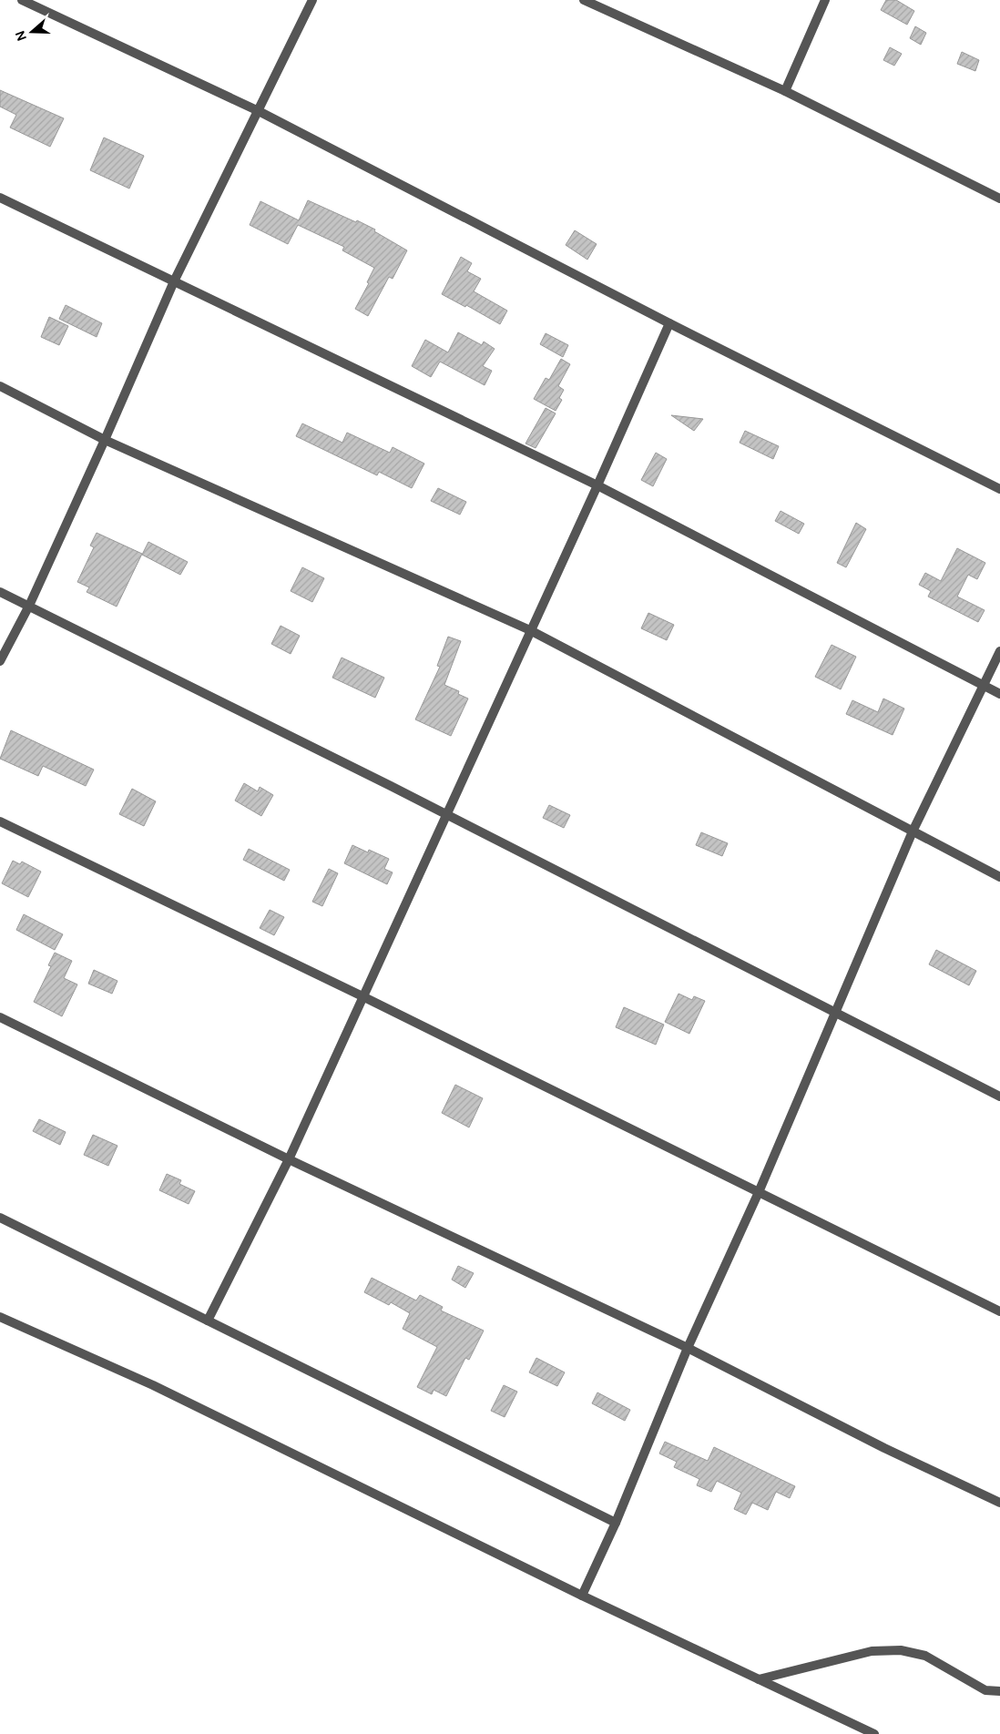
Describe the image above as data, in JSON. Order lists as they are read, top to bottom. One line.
{"north":"left"}
